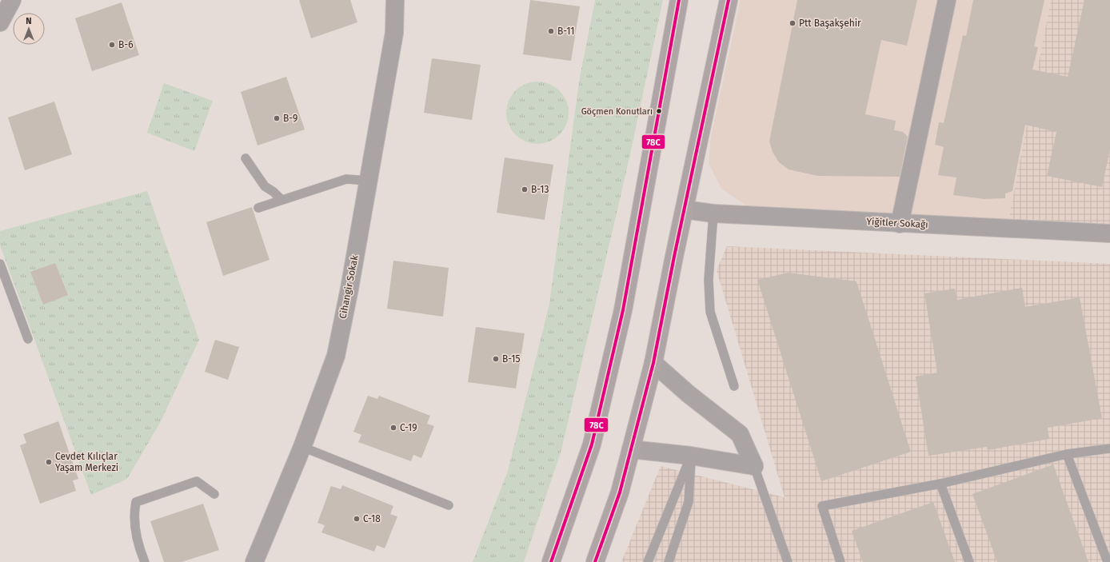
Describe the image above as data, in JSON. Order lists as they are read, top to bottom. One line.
{"streets":{"street":["Yiğitler Sokağı","Cihangir Sokak"]},"places":["Ptt Başakşehir","B-11","B-6","Göçmen Konutları","B-9","B-13","B-15","C-19","Cevdet Kılıçlar Yaşam Merkezi","C-18"],"lines":["transit line 78C"],"north":"top"}
